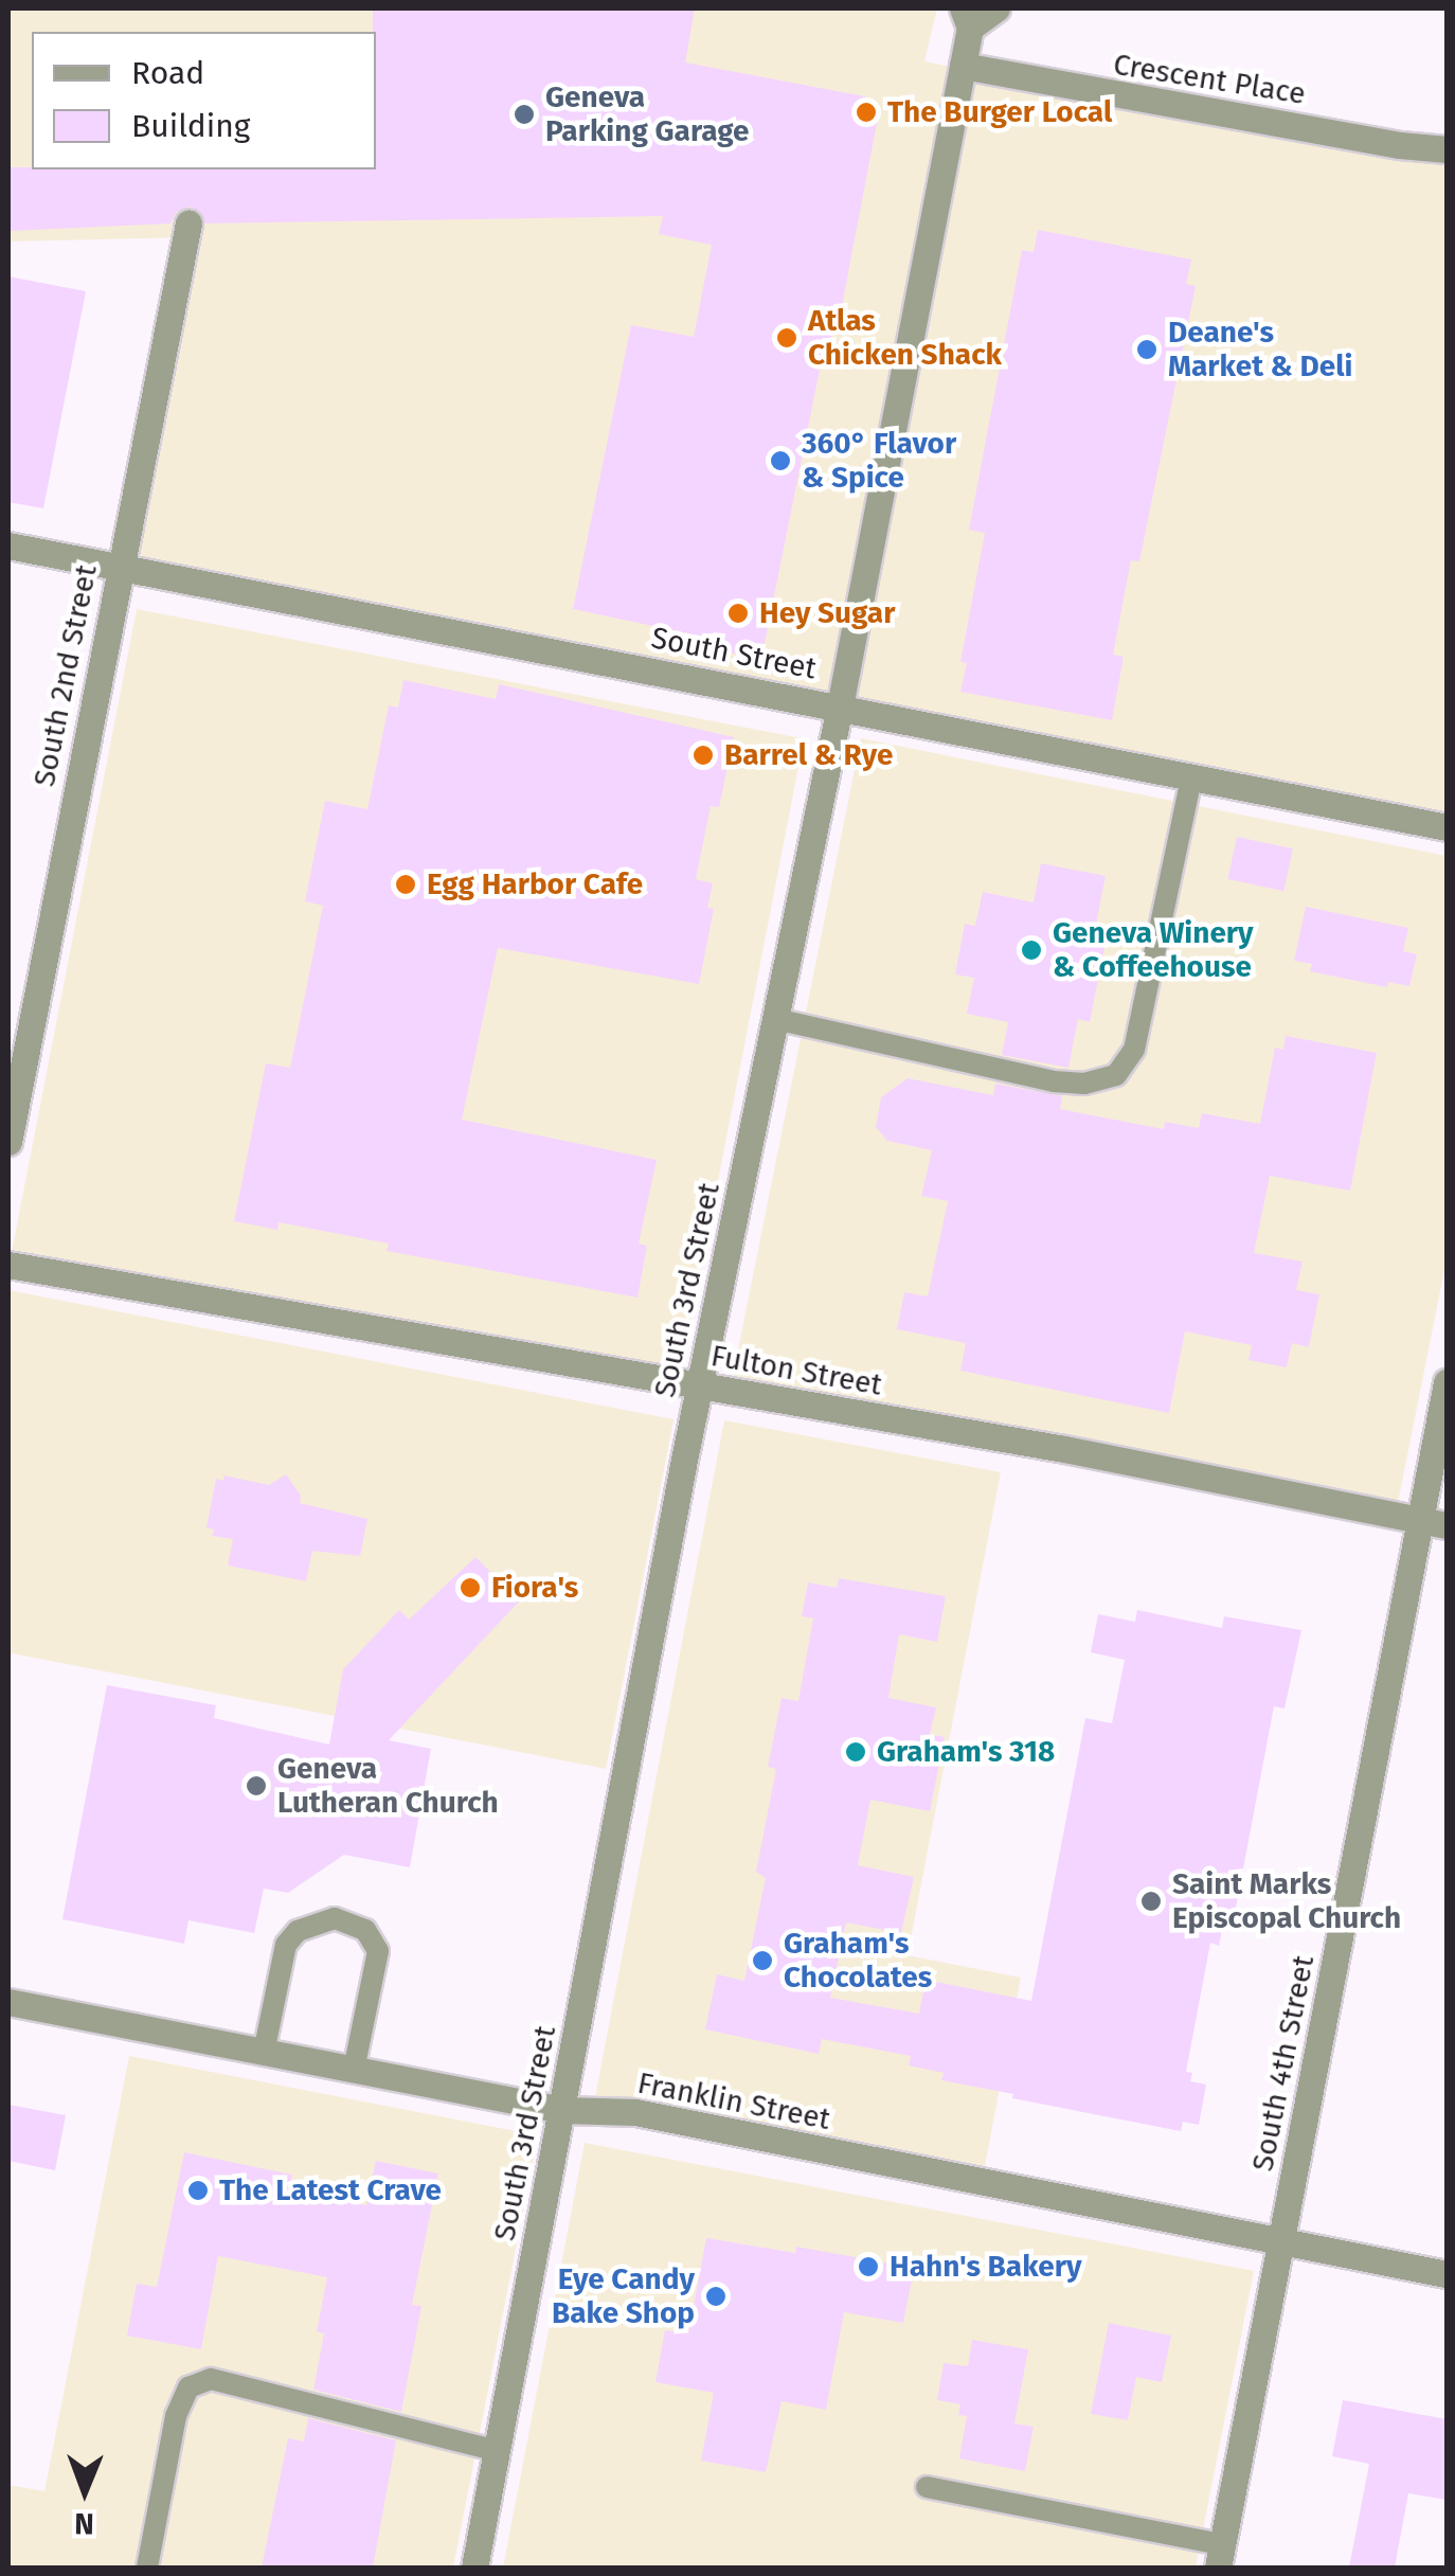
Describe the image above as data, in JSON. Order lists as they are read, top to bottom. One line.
{"streets":{"street":["Crescent Place","South Street","South 2nd Street","South 3rd Street","Fulton Street","South 4th Street","Franklin Street"]},"crossings":[["Crescent Place","South 3rd Street"],["South Street","South 2nd Street"],["South Street","South 3rd Street"],["South 3rd Street","Fulton Street"],["South 3rd Street","Franklin Street"],["Fulton Street","South 4th Street"],["South 4th Street","Franklin Street"]],"places":["The Burger Local","Geneva Parking Garage","Atlas Chicken Shack","Deane's Market & Deli","360° Flavor & Spice","Hey Sugar","Barrel & Rye","Egg Harbor Cafe","Geneva Winery & Coffeehouse","Fiora's","Graham's 318","Geneva Lutheran Church","Saint Marks Episcopal Church","Graham's Chocolates","The Latest Crave","Hahn's Bakery","Eye Candy Bake Shop"],"legend":["Road","Building"],"north":"bottom"}
